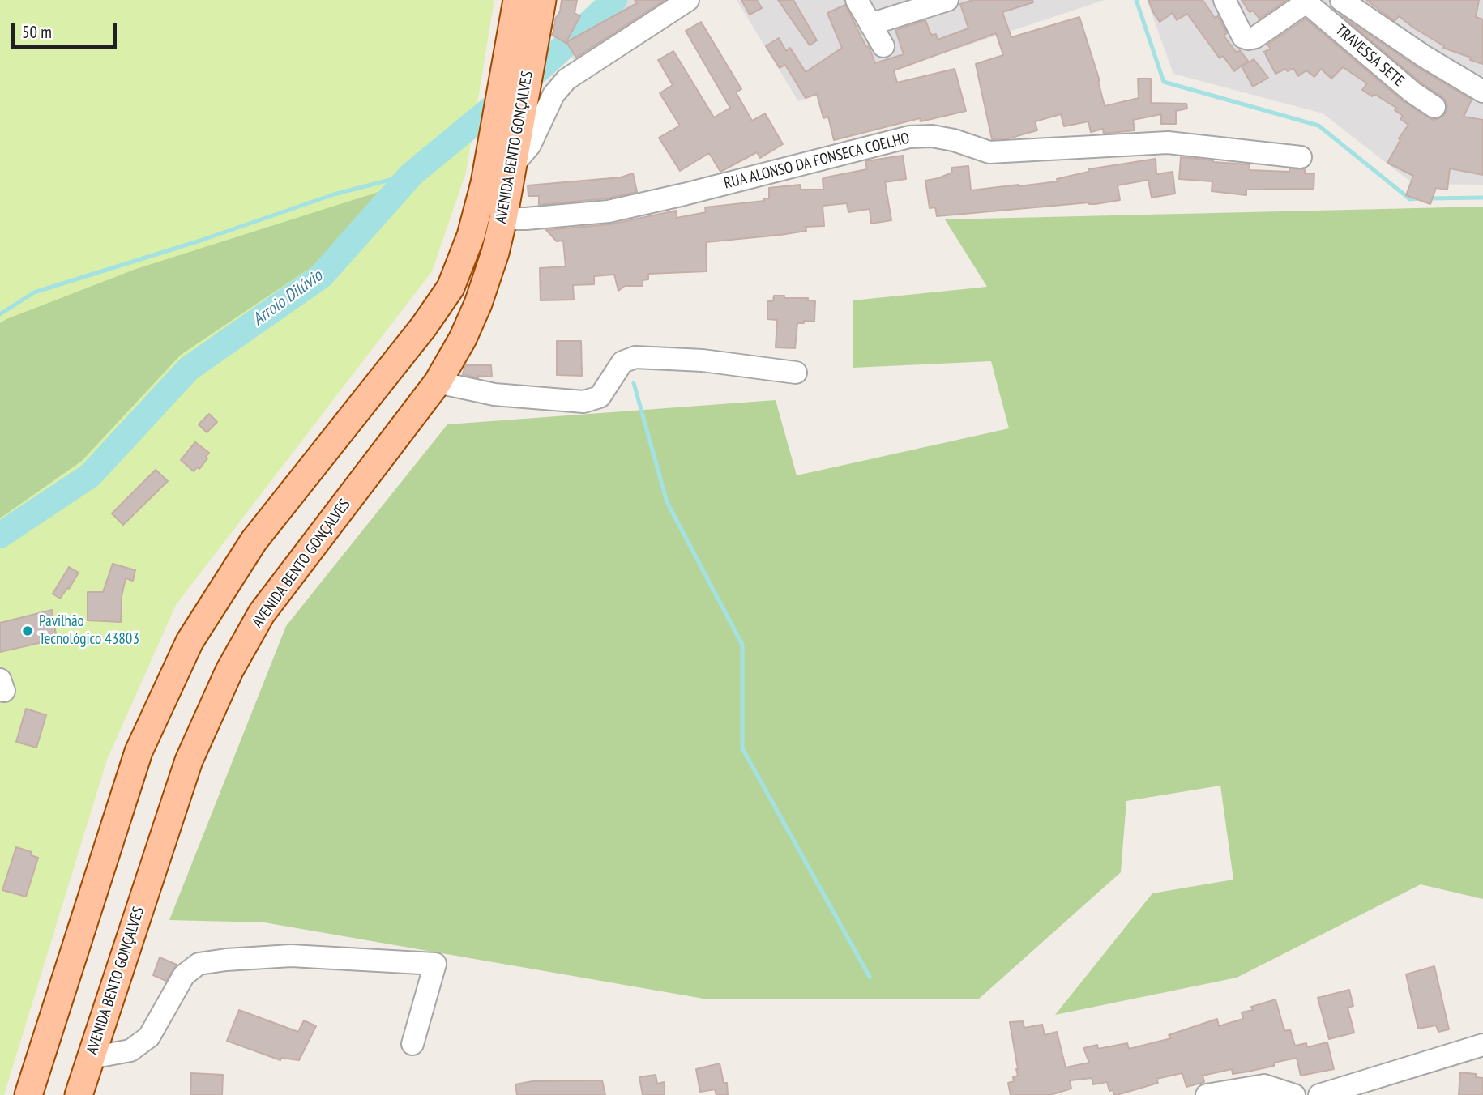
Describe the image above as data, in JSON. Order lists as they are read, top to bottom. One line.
{"streets":{"main road":["AVENIDA BENTO GONÇALVES"],"street":["TRAVESSA SETE","RUA ALONSO DA FONSECA COELHO"]},"crossings":[["AVENIDA BENTO GONÇALVES","RUA ALONSO DA FONSECA COELHO"]],"water":["Arroio Dilúvio"],"places":["Pavilhão Tecnológico 43803"],"scale_bar":"50 m"}
